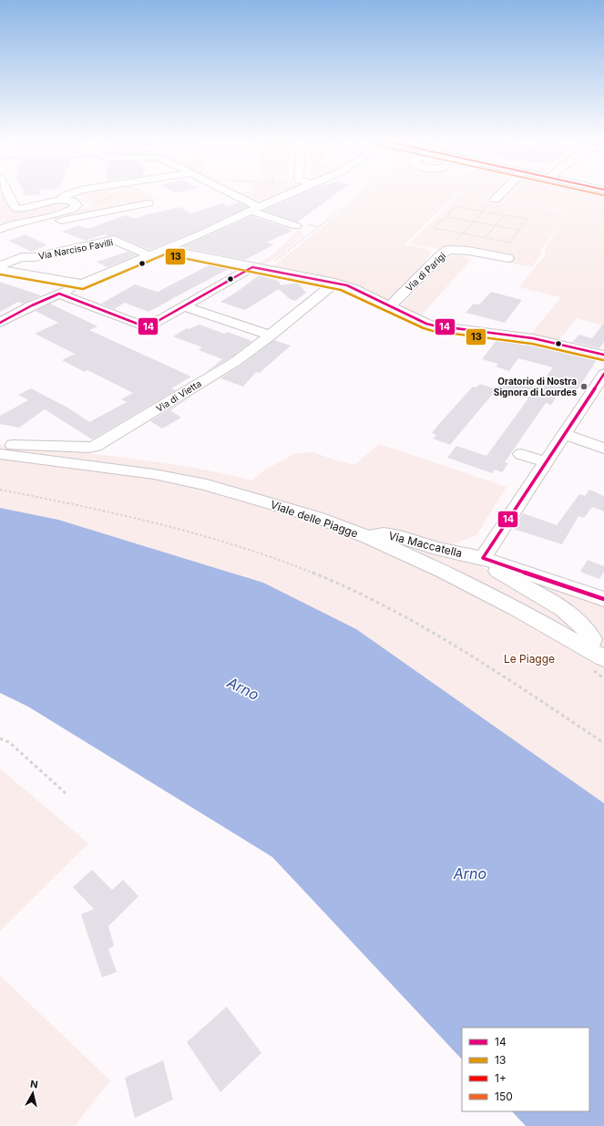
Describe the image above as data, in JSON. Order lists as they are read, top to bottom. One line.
{"streets":{"street":["Via Narciso Favilli","Via di Parigi","Via di Vietta","Viale delle Piagge","Via Maccatella"]},"crossings":[["Viale delle Piagge","Via Maccatella"]],"water":["Arno"],"parks":["Le Piagge"],"places":["Oratorio di Nostra Signora di Lourdes"],"lines":["transit line 150","transit line 13","transit line 14"],"legend":["14","13","1+","150"],"north":"top"}
